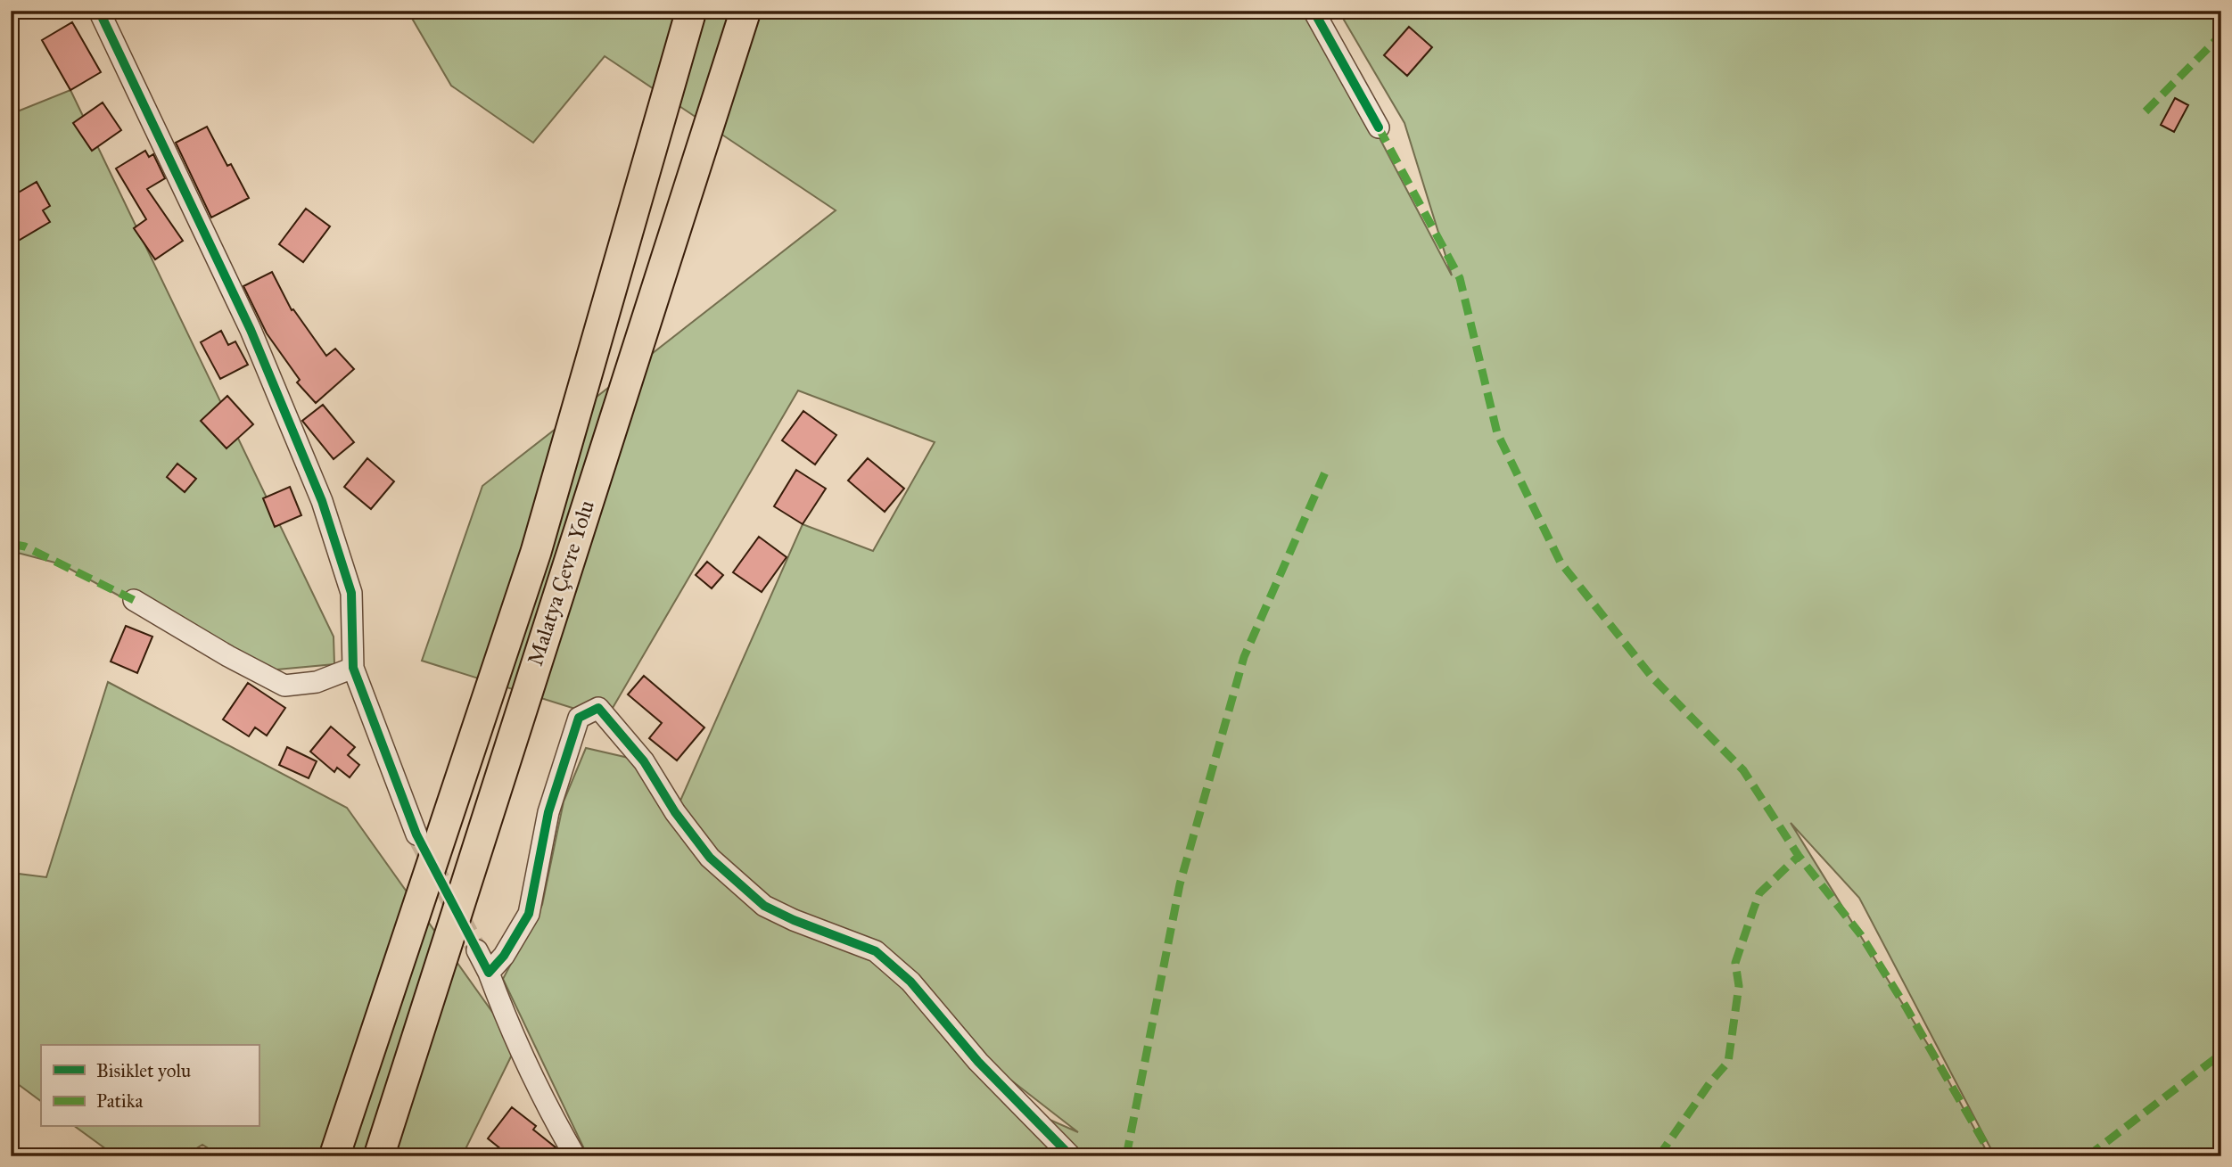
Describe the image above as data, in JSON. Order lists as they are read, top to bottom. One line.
{"streets":{"highway":["Malatya Çevre Yolu"]},"legend":["Bisiklet yolu","Patika"]}
